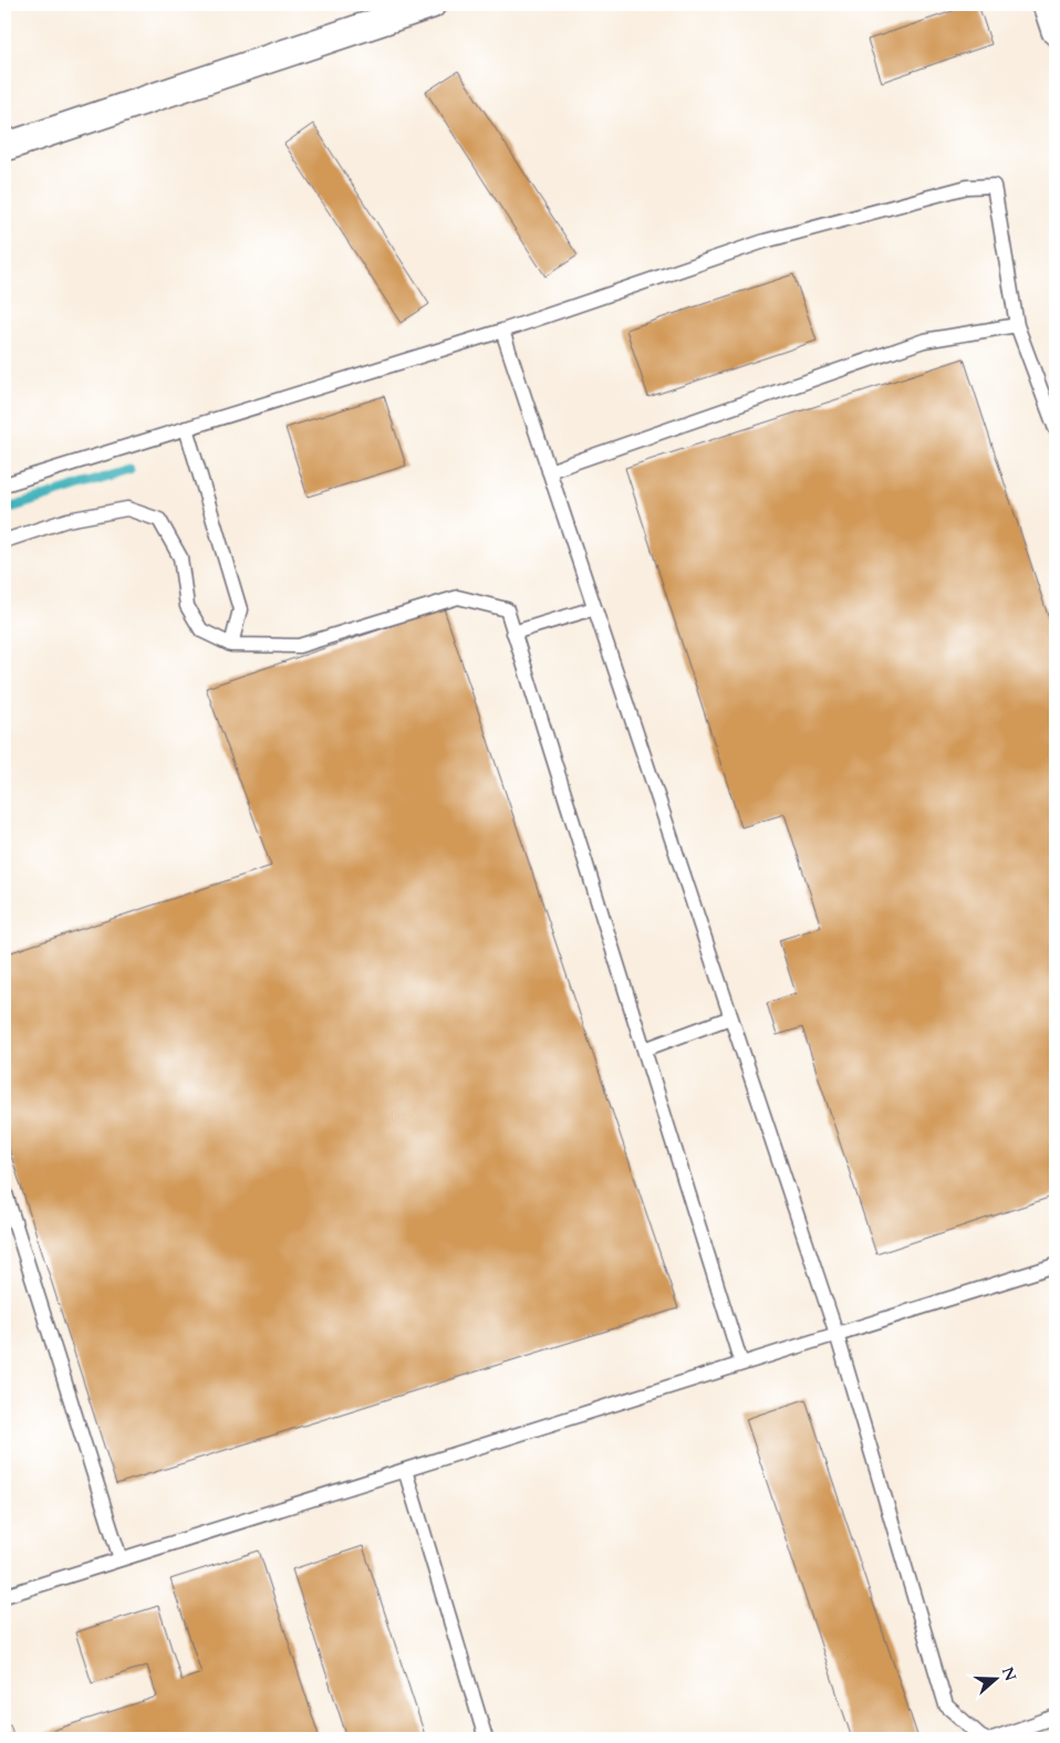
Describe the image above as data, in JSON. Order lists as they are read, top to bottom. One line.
{"north":"right"}
